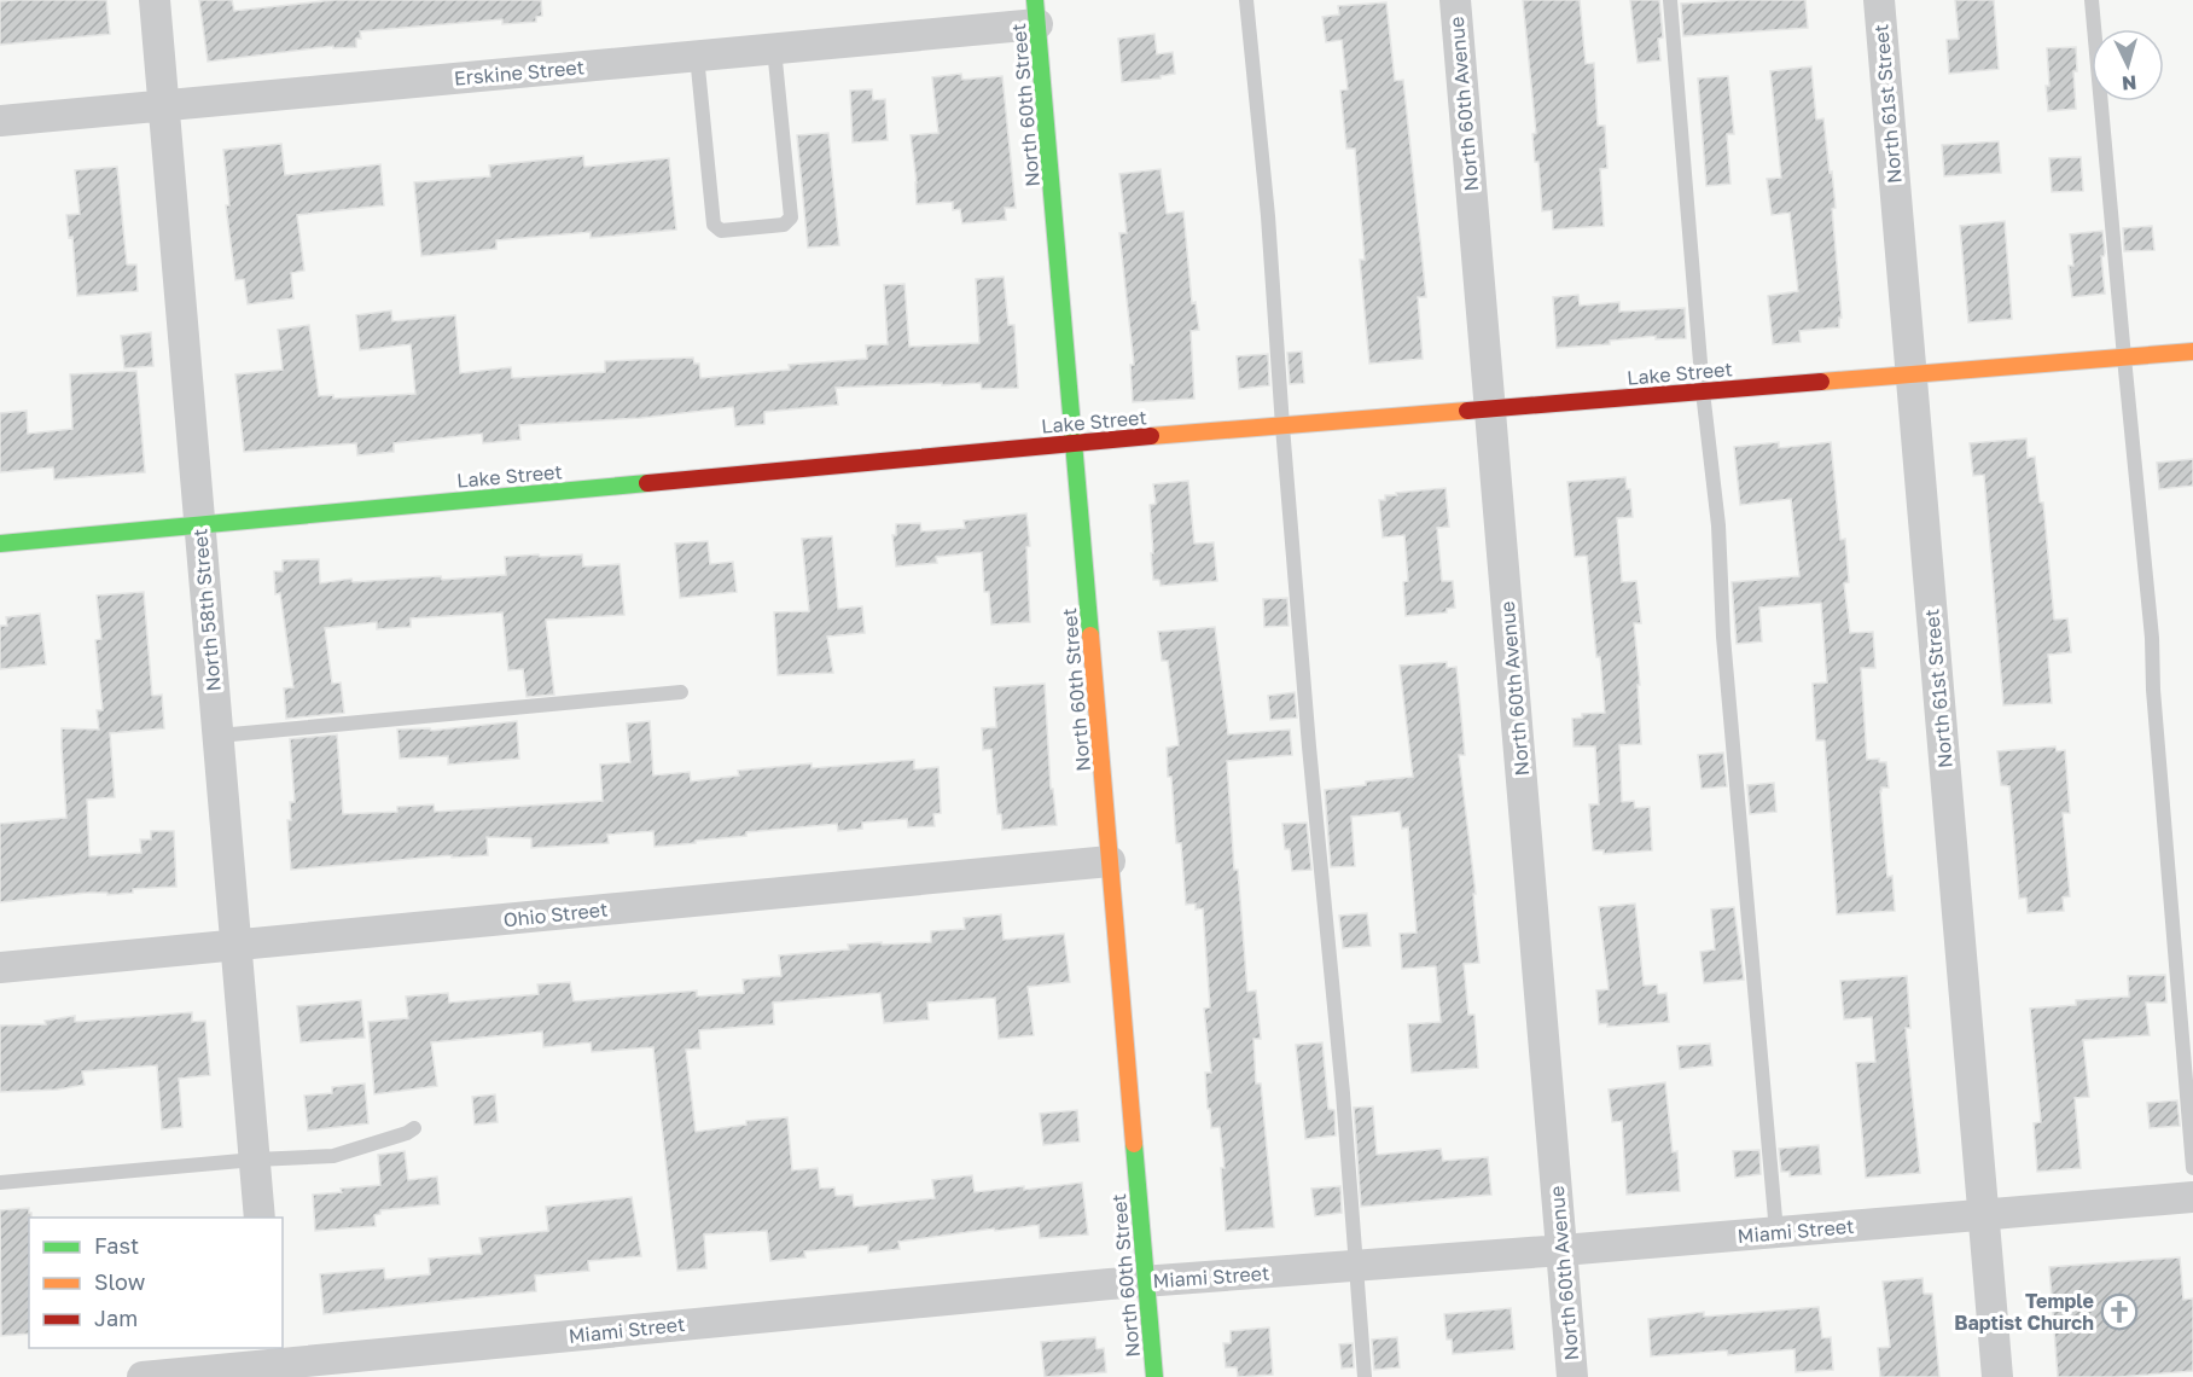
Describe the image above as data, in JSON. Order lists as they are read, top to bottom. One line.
{"streets":{"street":["Erskine Street","North 60th Avenue","North 61st Street","North 60th Street","Lake Street","North 58th Street","Ohio Street","Miami Street"]},"crossings":[["Erskine Street","North 60th Street"],["Erskine Street","North 58th Street"],["North 60th Avenue","Lake Street"],["North 60th Avenue","Miami Street"],["North 61st Street","Lake Street"],["North 61st Street","Miami Street"],["North 60th Street","Lake Street"],["North 60th Street","Ohio Street"],["North 60th Street","Miami Street"],["Lake Street","North 58th Street"],["North 58th Street","Ohio Street"]],"places":{"church":["Temple Baptist Church"]},"legend":["Fast","Slow","Jam"],"north":"bottom"}
